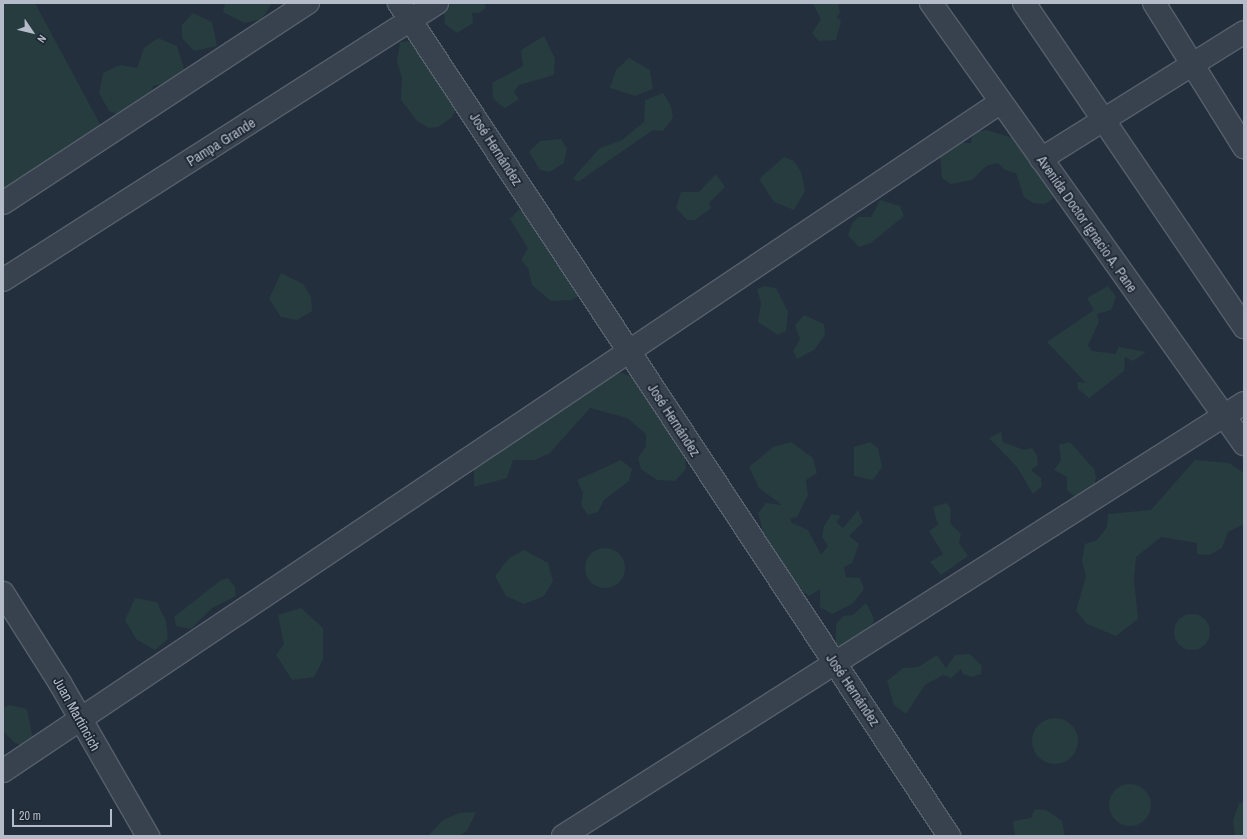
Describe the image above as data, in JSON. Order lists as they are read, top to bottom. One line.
{"streets":{"street":["Pampa Grande","José Hernández","Avenida Doctor Ignacio A. Pane","Juan Martincich"]},"crossings":[["Pampa Grande","José Hernández"]],"scale_bar":"20 m","north":"bottom right"}
